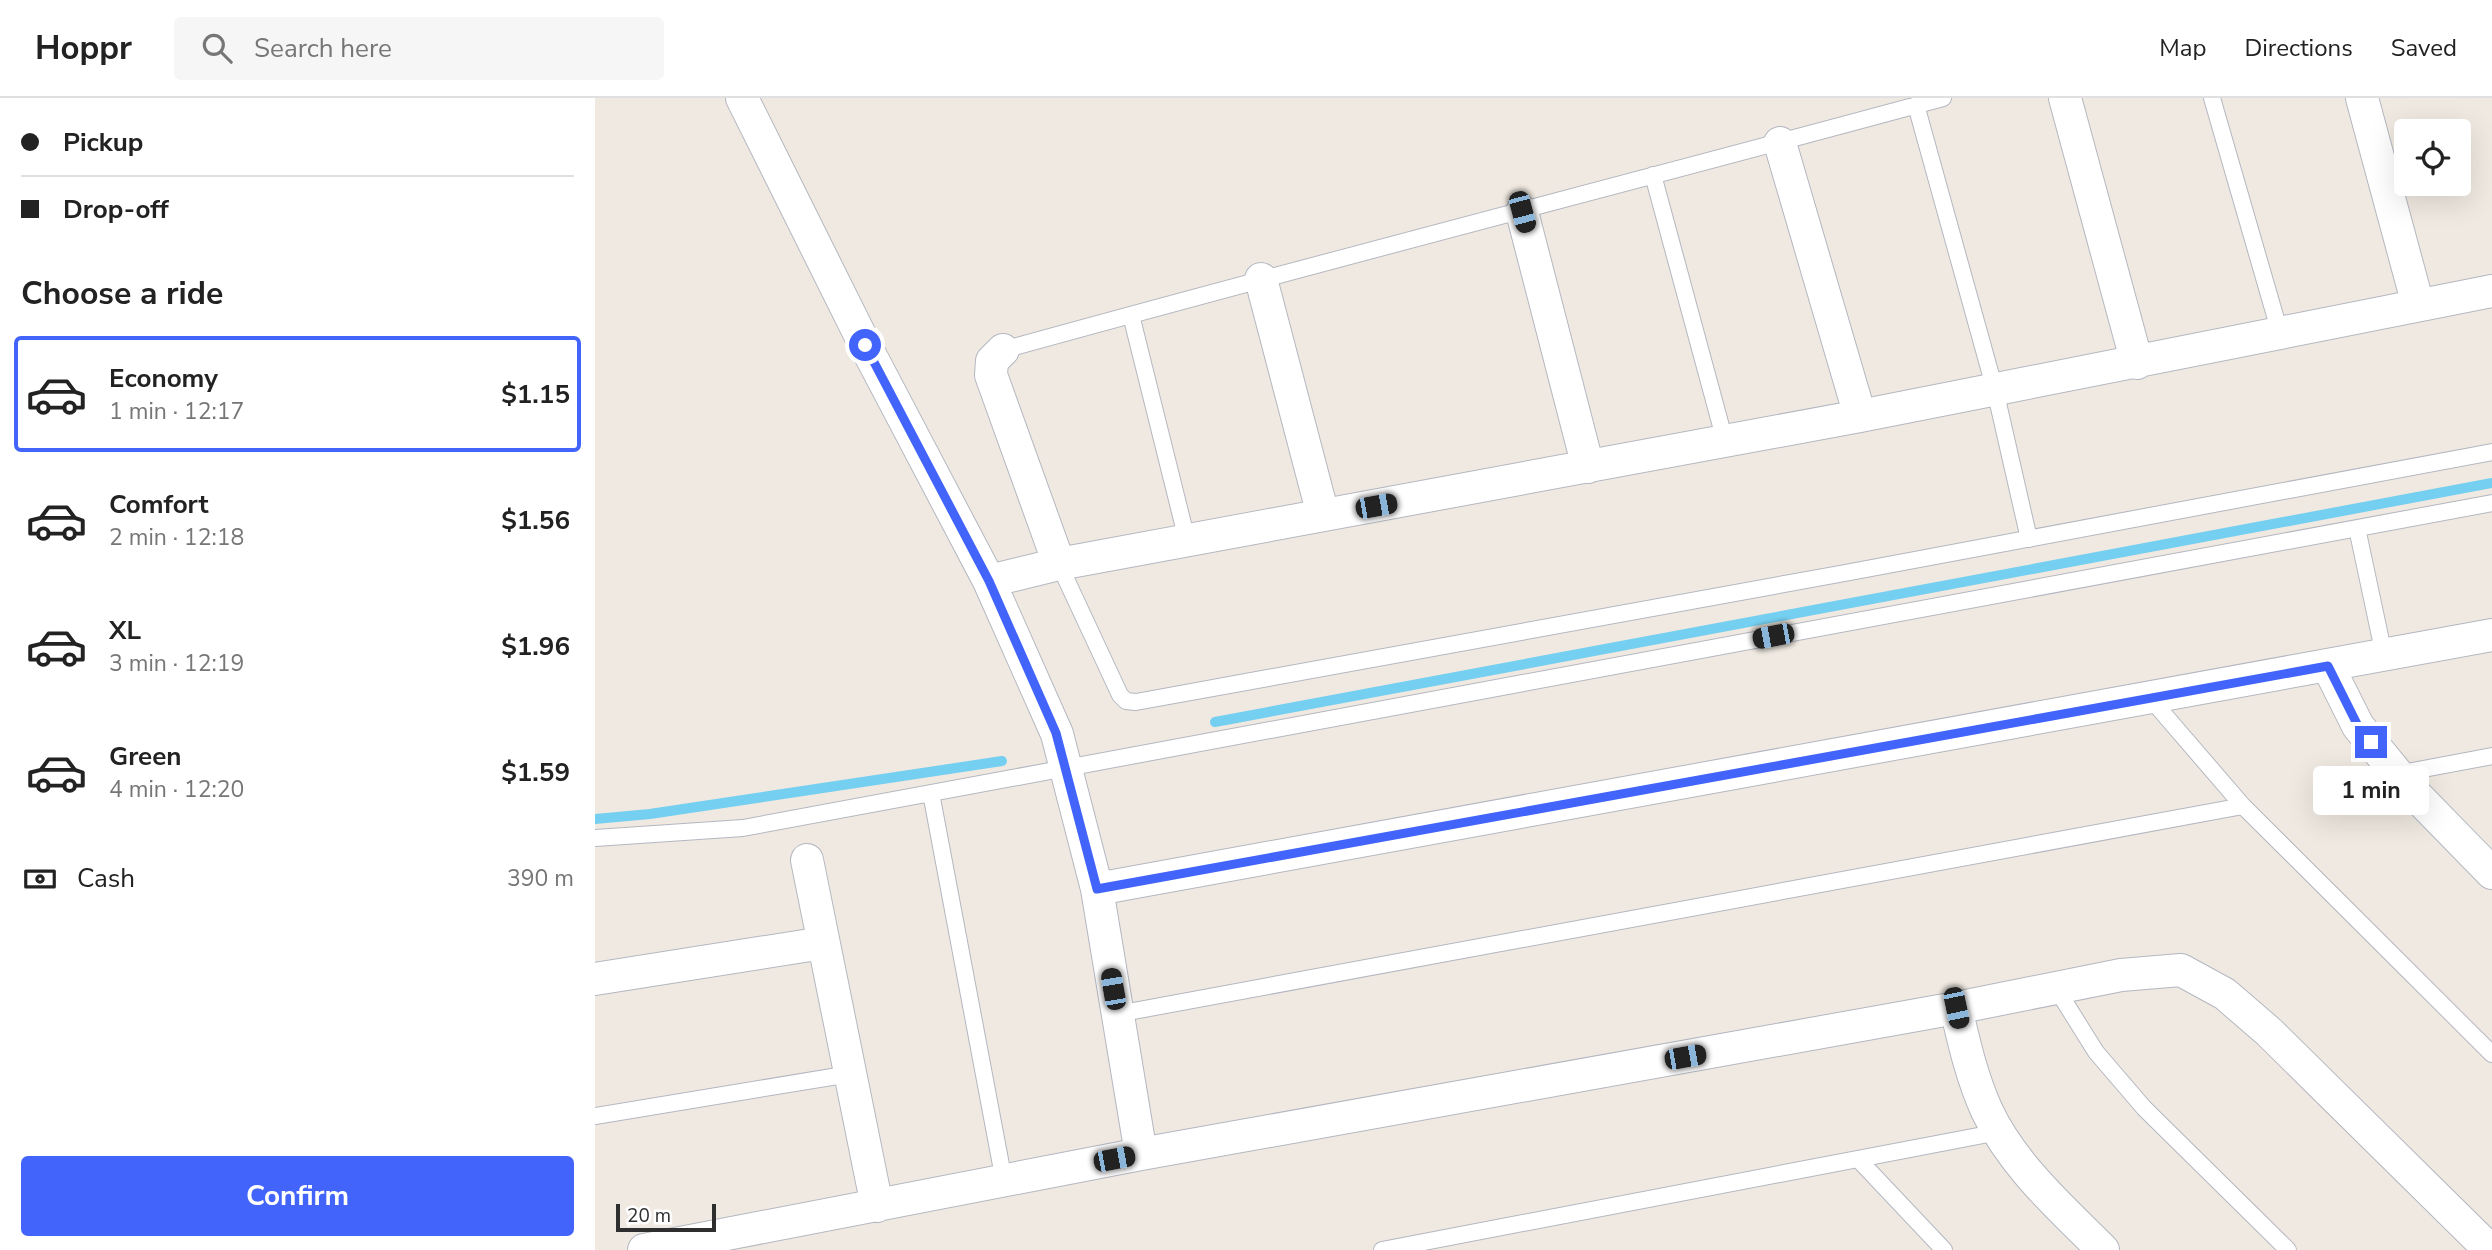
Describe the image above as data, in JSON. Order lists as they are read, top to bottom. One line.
{"scale_bar":"20 m","page":{"header":"Hoppr","search":"Search here","nav":["Map","Directions","Saved"],"banner":["Pickup","Drop-off"],"heading":"Choose a ride","list":[{"name":"Economy","note":"1 min · 12:17","value":"$1.15"},{"name":"Comfort","note":"2 min · 12:18","value":"$1.56"},{"name":"XL","note":"3 min · 12:19","value":"$1.96"},{"name":"Green","note":"4 min · 12:20","value":"$1.59"}],"bubble":"1 min","pay":["Cash","390 m"],"buttons":"Confirm","scale":"20 m"}}
